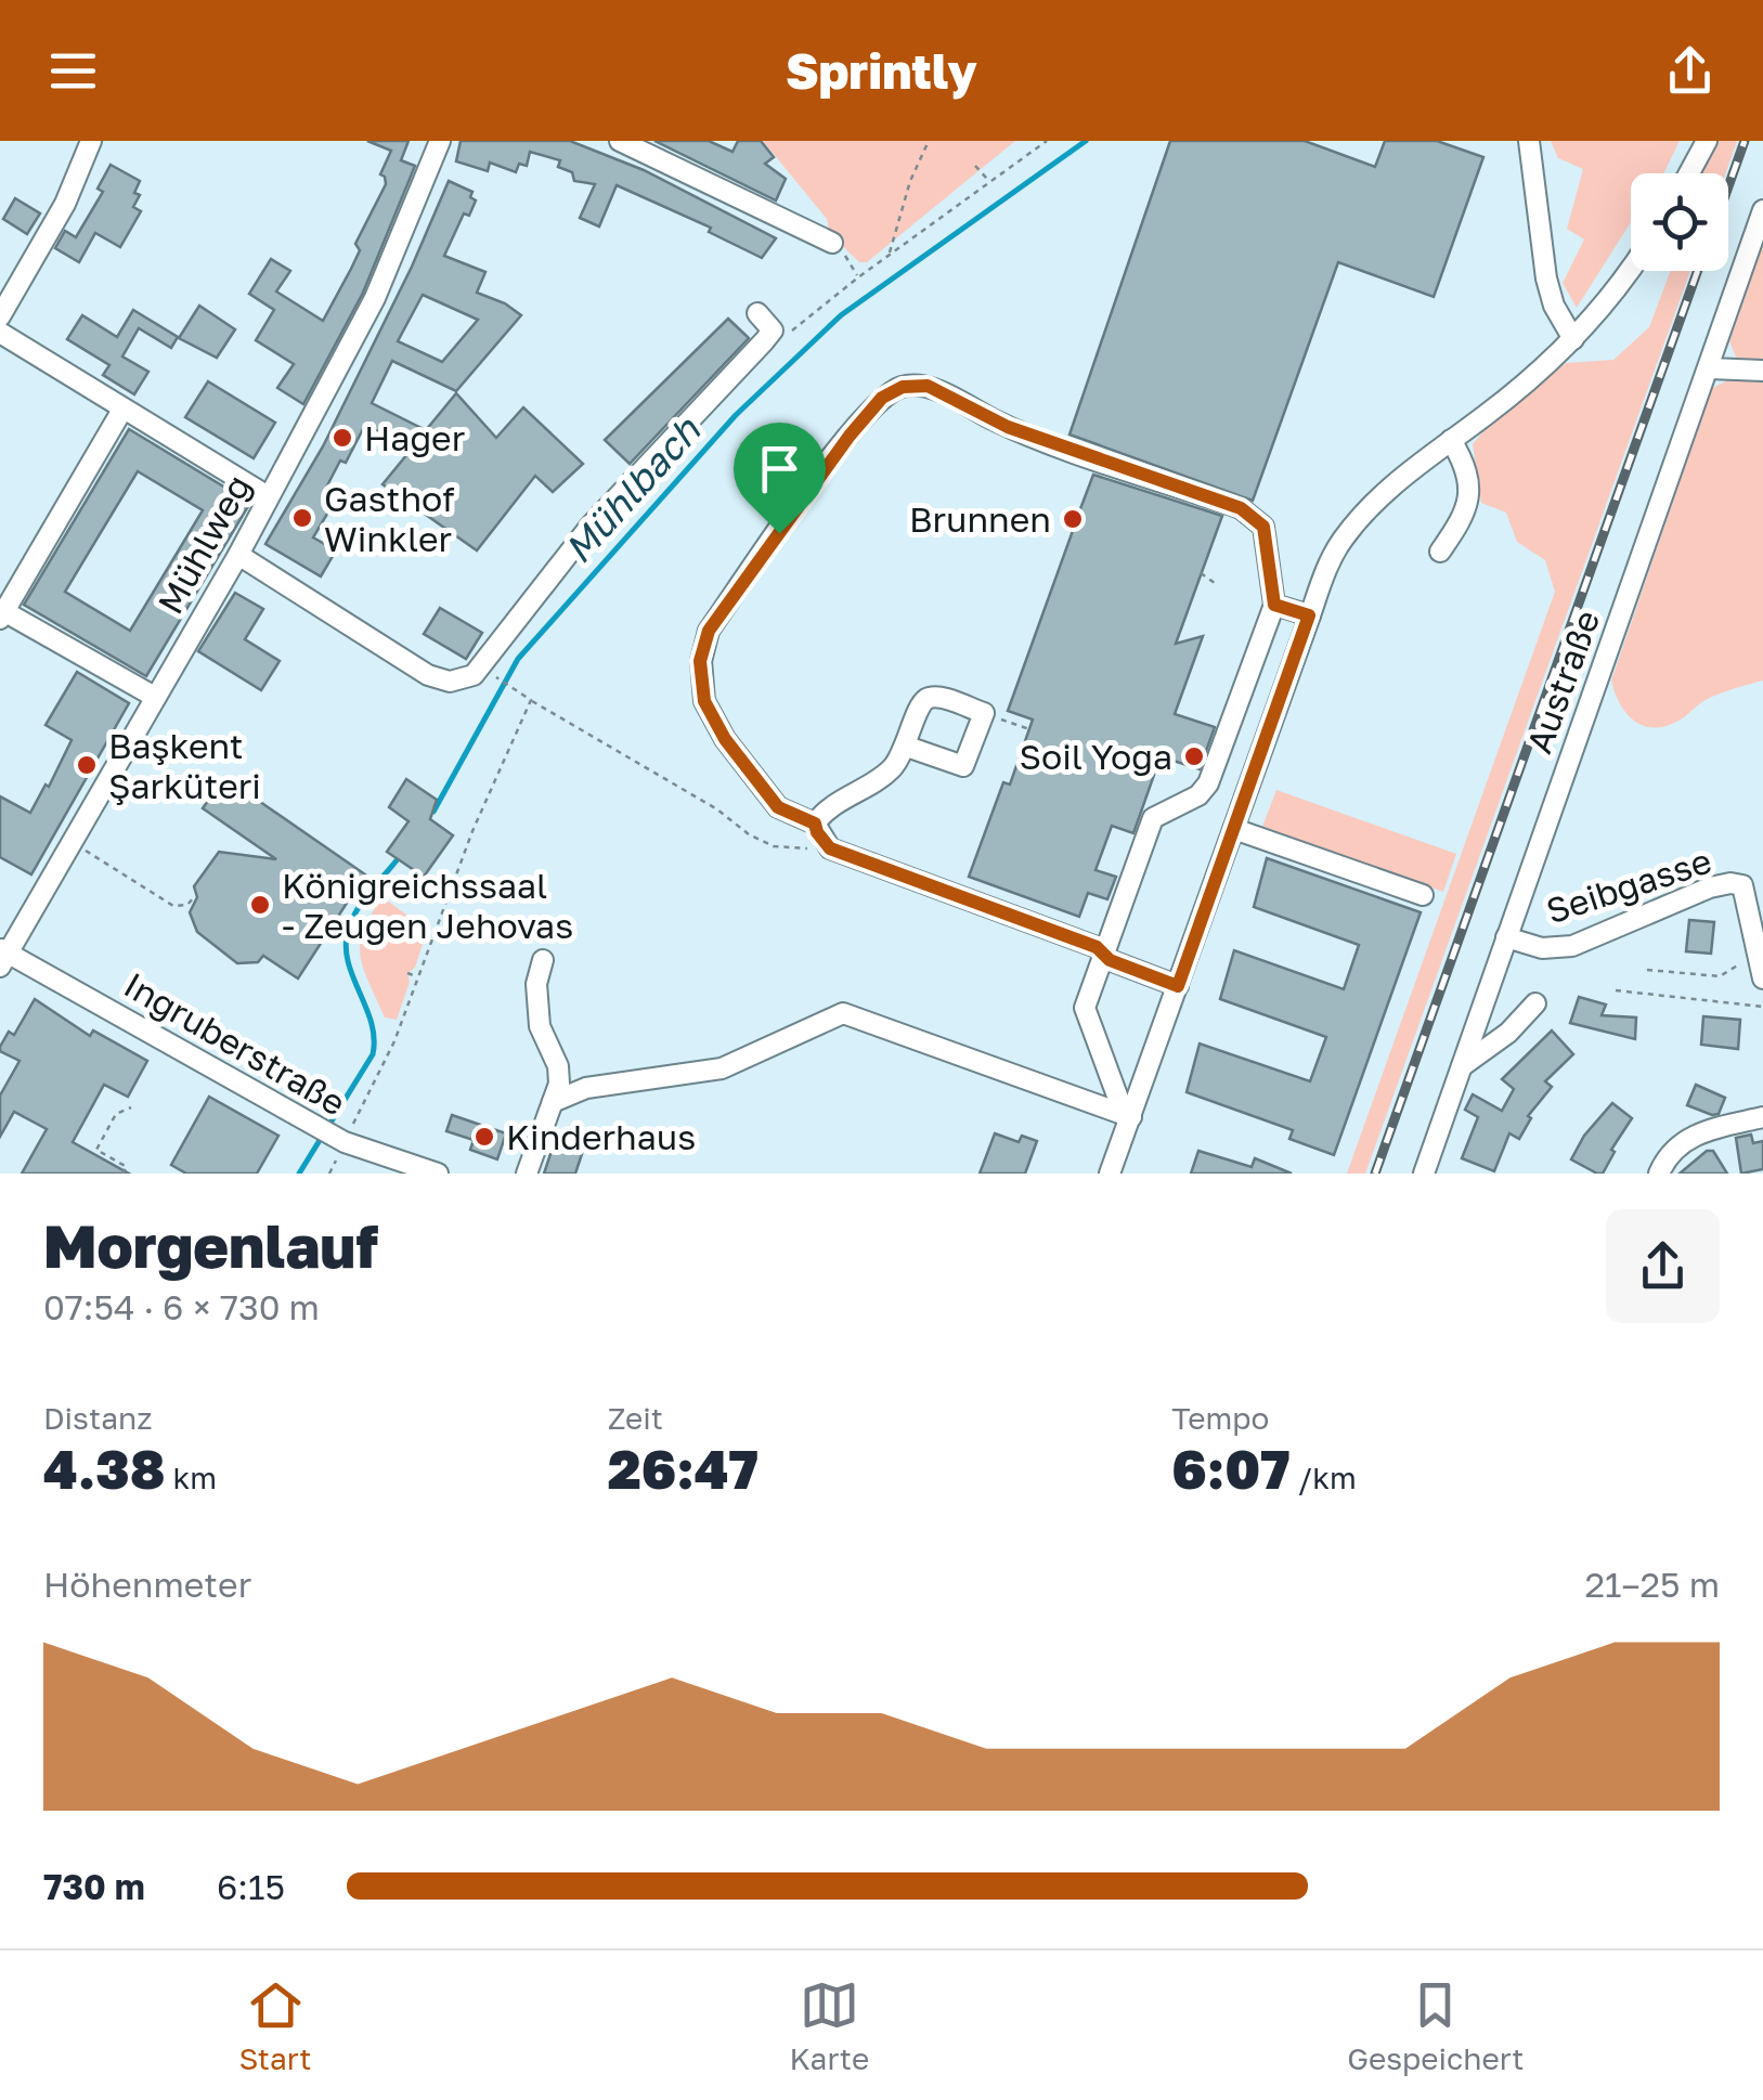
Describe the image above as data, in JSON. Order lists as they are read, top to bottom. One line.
{"streets":{"street":["Mühlweg","Austraße","Seibgasse","Ingruberstraße"]},"crossings":[["Mühlweg","Ingruberstraße"],["Austraße","Seibgasse"]],"water":["Mühlbach"],"places":["Hager","Gasthof Winkler","Brunnen","Soil Yoga","Başkent Şarküteri","Königreichssaal - Zeugen Jehovas","Kinderhaus"],"page":{"header":"Sprintly","heading":["Morgenlauf","07:54 · 6 × 730 m"],"stats":[["Distanz","4.38 km"],["Zeit","26:47"],["Tempo","6:07 /km"]],"chart":["Höhenmeter","21–25 m"],"list":[{"name":"730 m","note":"6:15"}],"tabs":["Start","Karte","Gespeichert"]}}
